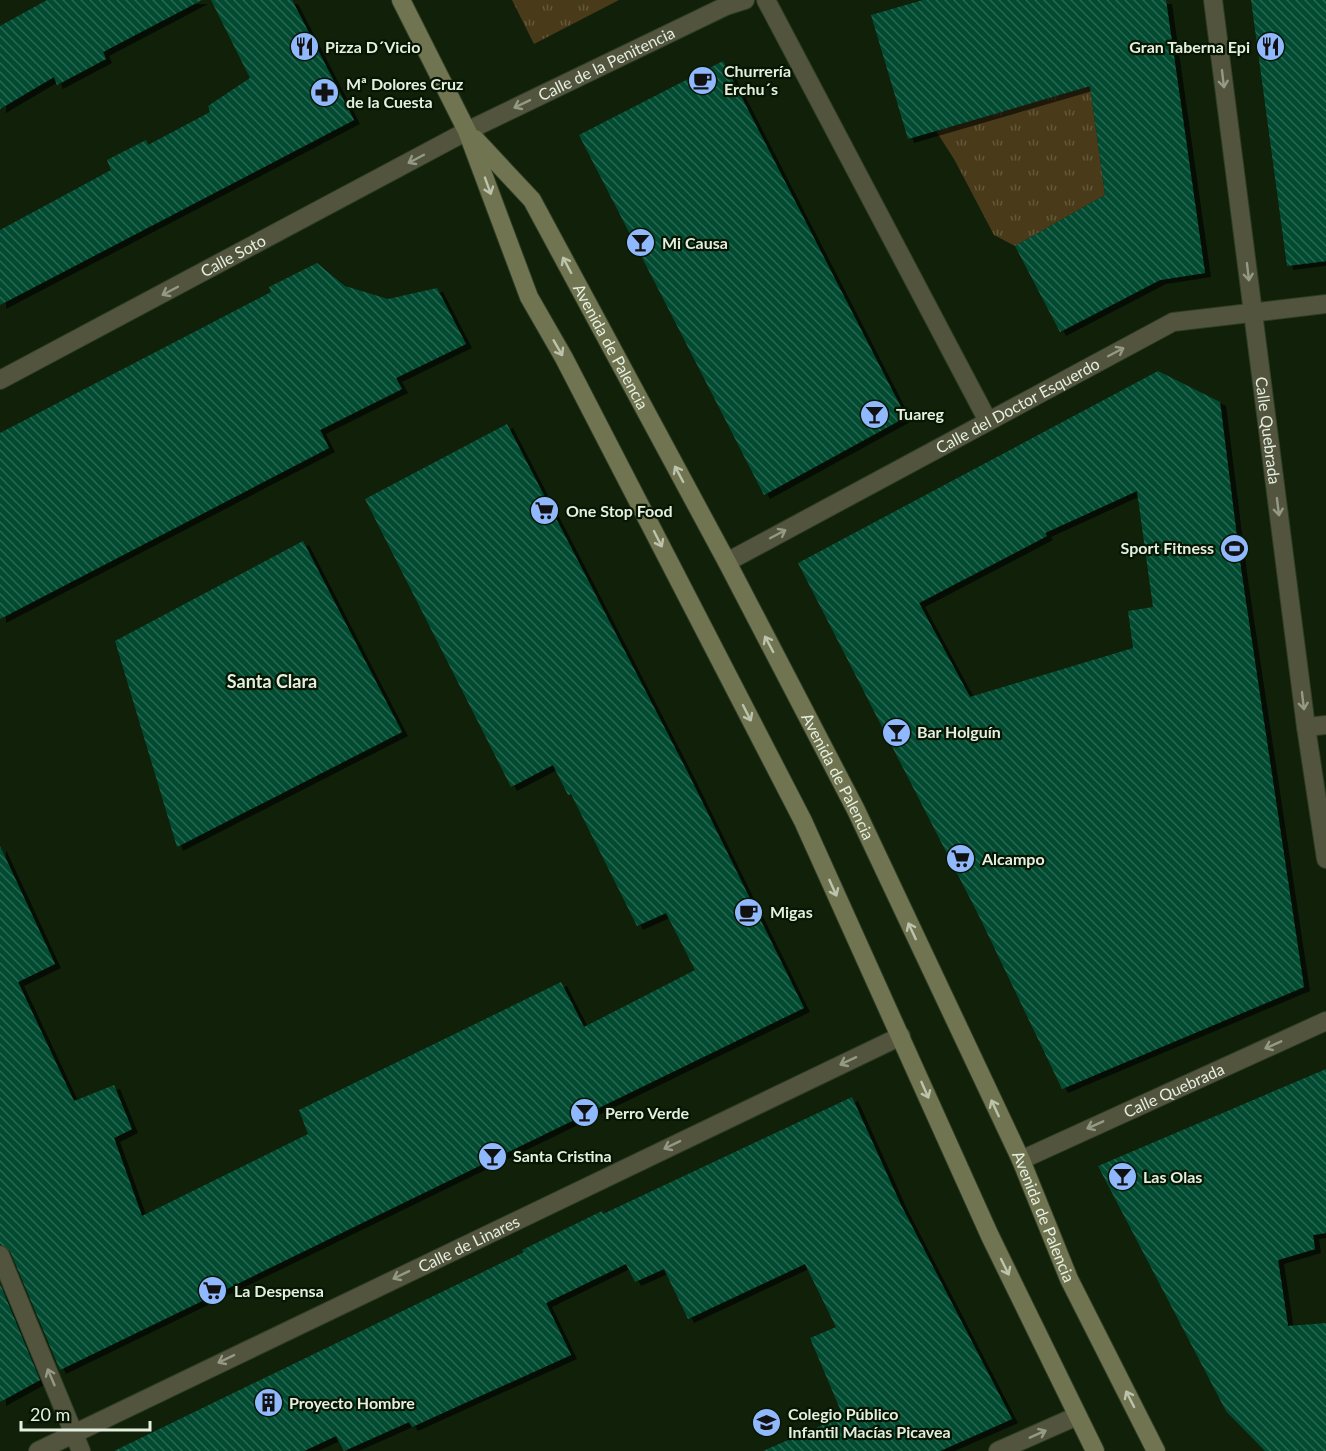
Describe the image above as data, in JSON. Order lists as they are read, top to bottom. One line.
{"streets":{"main road":["Avenida de Palencia"],"street":["Calle de la Penitencia","Calle Soto","Calle del Doctor Esquerdo","Calle Quebrada","Calle de Linares"]},"crossings":[["Calle de la Penitencia","Calle Soto"],["Calle de la Penitencia","Avenida de Palencia"],["Calle Soto","Avenida de Palencia"],["Avenida de Palencia","Calle del Doctor Esquerdo"],["Avenida de Palencia","Calle Quebrada"],["Avenida de Palencia","Calle de Linares"],["Calle del Doctor Esquerdo","Calle Quebrada"]],"one_way":["Calle de la Penitencia","Calle Soto","Calle del Doctor Esquerdo","Calle Quebrada","Calle de Linares"],"districts":["Santa Clara"],"places":{"restaurant":["Pizza D´Vicio","Gran Taberna Epi"],"cafe":["Churrería Erchu´s","Migas"],"pharmacy":["Mª Dolores Cruz de la Cuesta"],"bar":["Mi Causa","Tuareg","Bar Holguín","Perro Verde","Santa Cristina","Las Olas"],"supermarket":["One Stop Food","Alcampo","La Despensa"],"sports":["Sport Fitness"],"building":["Proyecto Hombre"],"school or university":["Colegio Público Infantil Macías Picavea"]},"scale_bar":"20 m"}
